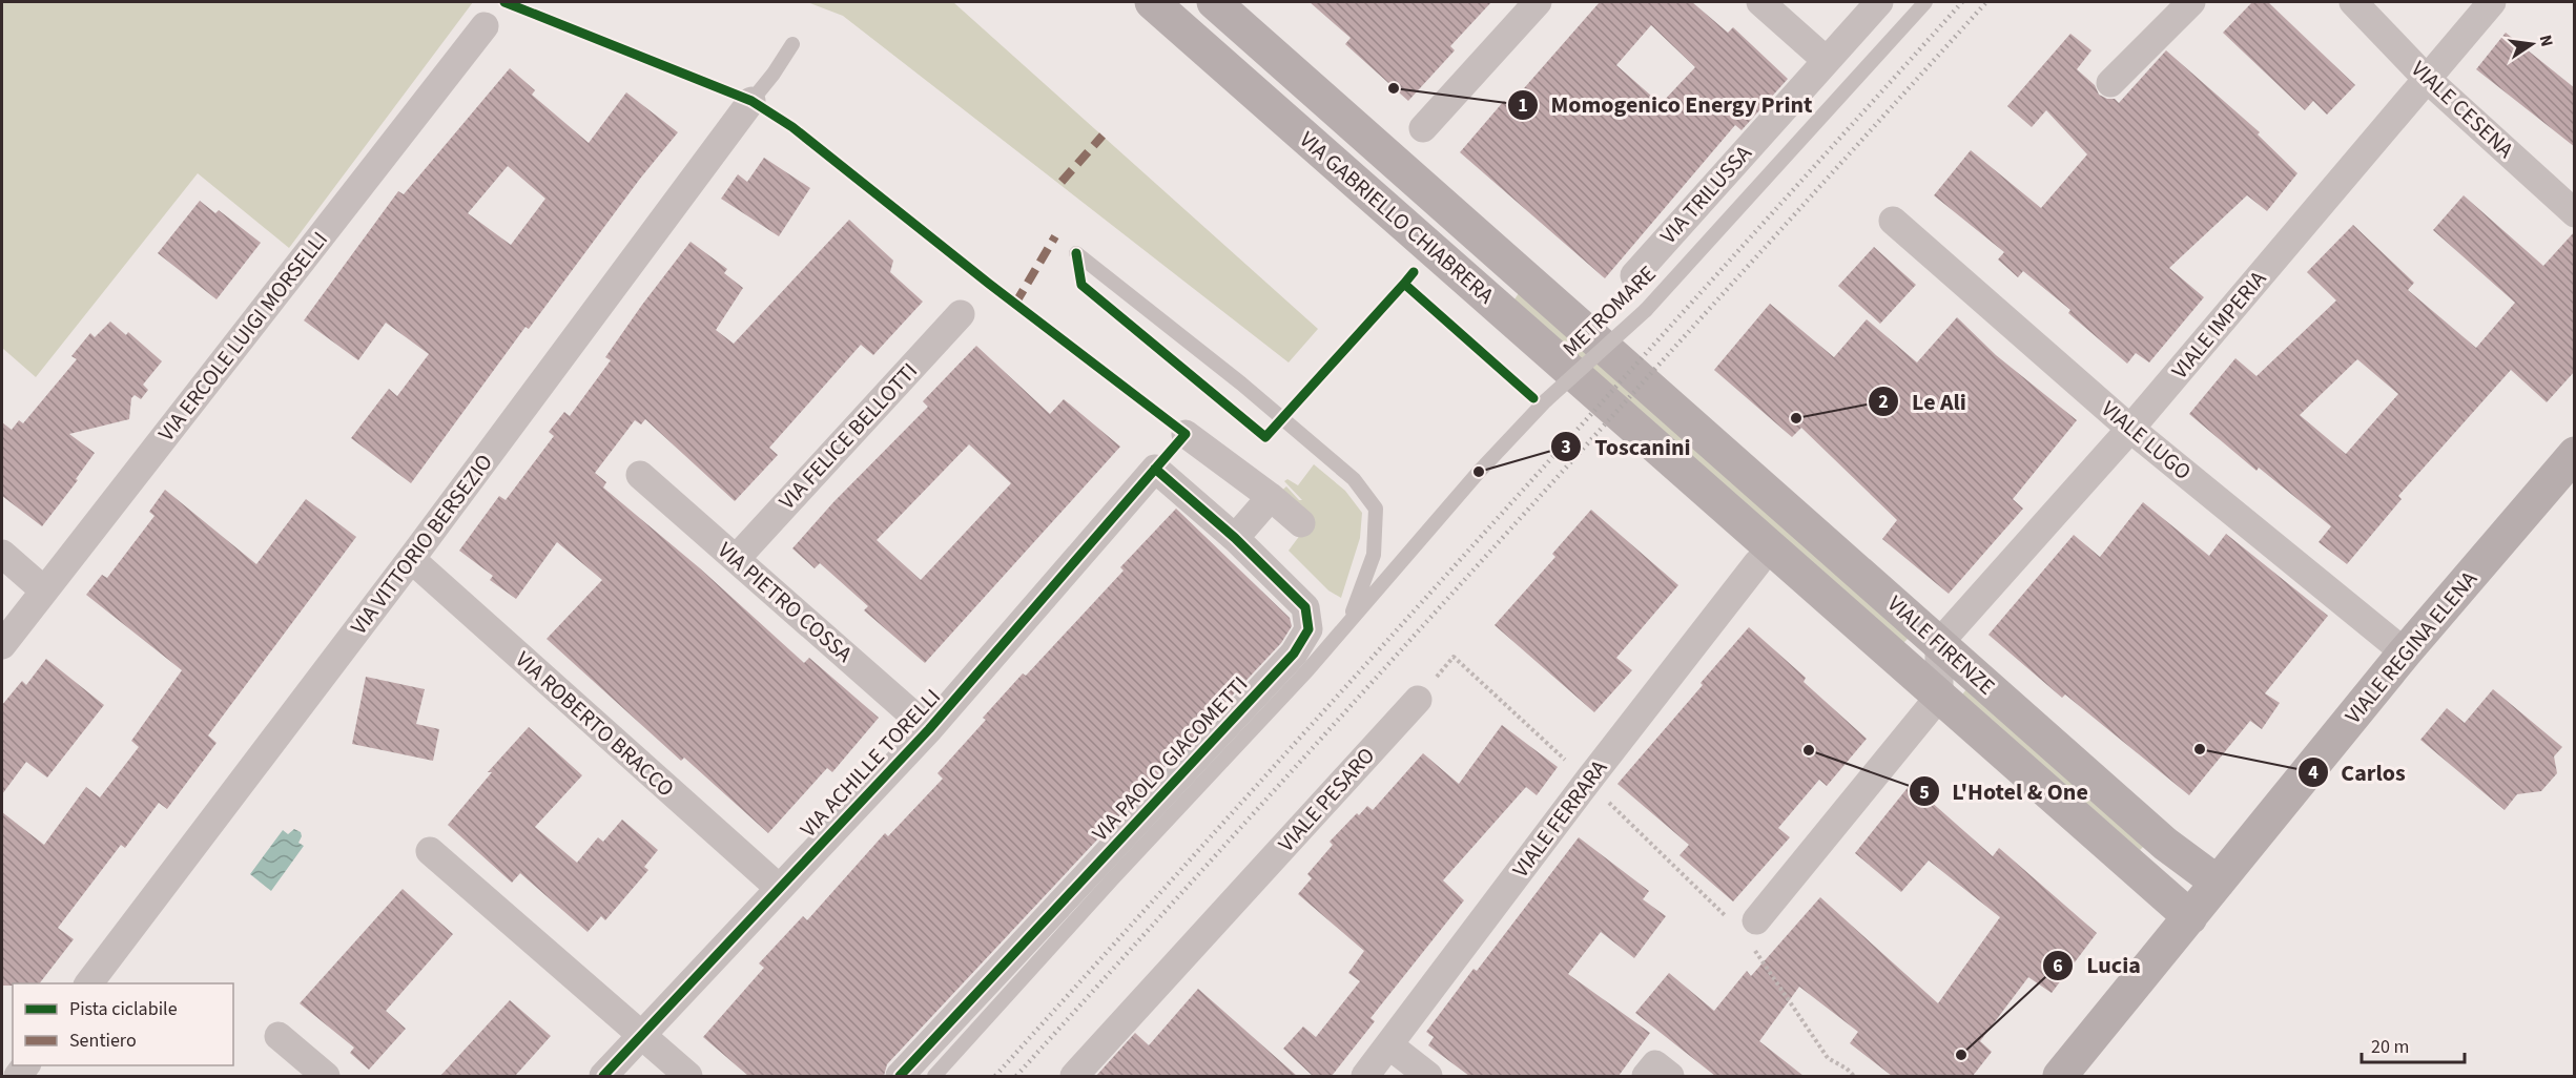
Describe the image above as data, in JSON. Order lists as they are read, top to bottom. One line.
{"streets":{"street":["VIALE CESENA","VIA TRILUSSA","VIA GABRIELLO CHIABRERA","VIALE IMPERIA","VIA ERCOLE LUIGI MORSELLI","VIA FELICE BELLOTTI","VIALE LUGO","VIA VITTORIO BERSEZIO","VIA PIETRO COSSA","VIALE FIRENZE","VIALE REGINA ELENA","VIA ROBERTO BRACCO","VIA PAOLO GIACOMETTI","VIA ACHILLE TORELLI","VIALE PESARO","VIALE FERRARA"],"lane":["METROMARE"]},"crossings":[["VIALE CESENA","VIALE IMPERIA"],["VIA GABRIELLO CHIABRERA","VIALE FIRENZE"],["VIALE IMPERIA","VIALE LUGO"],["VIALE IMPERIA","VIALE FIRENZE"],["VIA FELICE BELLOTTI","VIA PIETRO COSSA"],["VIALE LUGO","VIALE REGINA ELENA"],["VIA VITTORIO BERSEZIO","VIA ROBERTO BRACCO"],["VIA PIETRO COSSA","VIA ACHILLE TORELLI"],["VIALE FIRENZE","VIALE REGINA ELENA"],["VIA ROBERTO BRACCO","VIA ACHILLE TORELLI"],["VIA PAOLO GIACOMETTI","VIA ACHILLE TORELLI"]],"places":["Momogenico Energy Print","Le Ali","Toscanini","Carlos","L'Hotel & One","Lucia"],"legend":["Pista ciclabile","Sentiero"],"scale_bar":"20 m","north":"right"}
